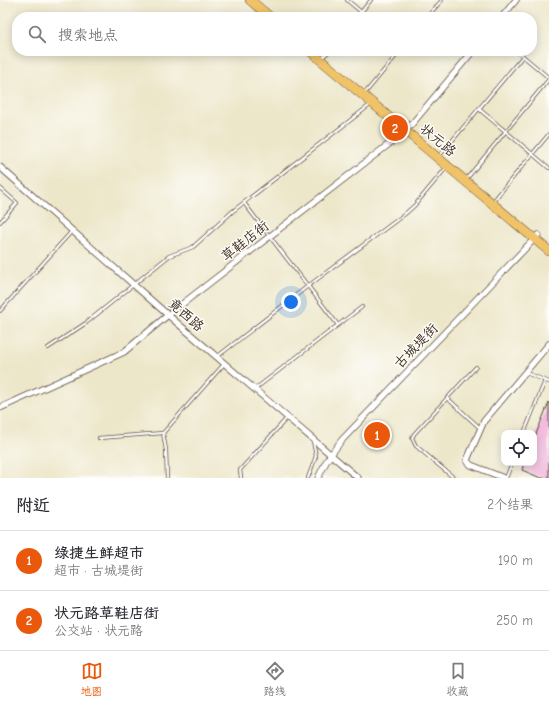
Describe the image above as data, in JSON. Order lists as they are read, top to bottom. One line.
{"streets":{"main road":["状元路"],"street":["草鞋店街","竟西路","古城堤街"]},"crossings":[["状元路","草鞋店街"],["状元路","古城堤街"],["草鞋店街","竟西路"],["竟西路","古城堤街"]],"page":{"search":"搜索地点","pins":["2","1"],"heading":["附近","2个结果"],"list":[{"mark":"1","name":"绿捷生鲜超市","note":"超市 · 古城堤街","value":"190 m"},{"mark":"2","name":"状元路草鞋店街","note":"公交站 · 状元路","value":"250 m"}],"nav":["地图","路线","收藏"]}}
